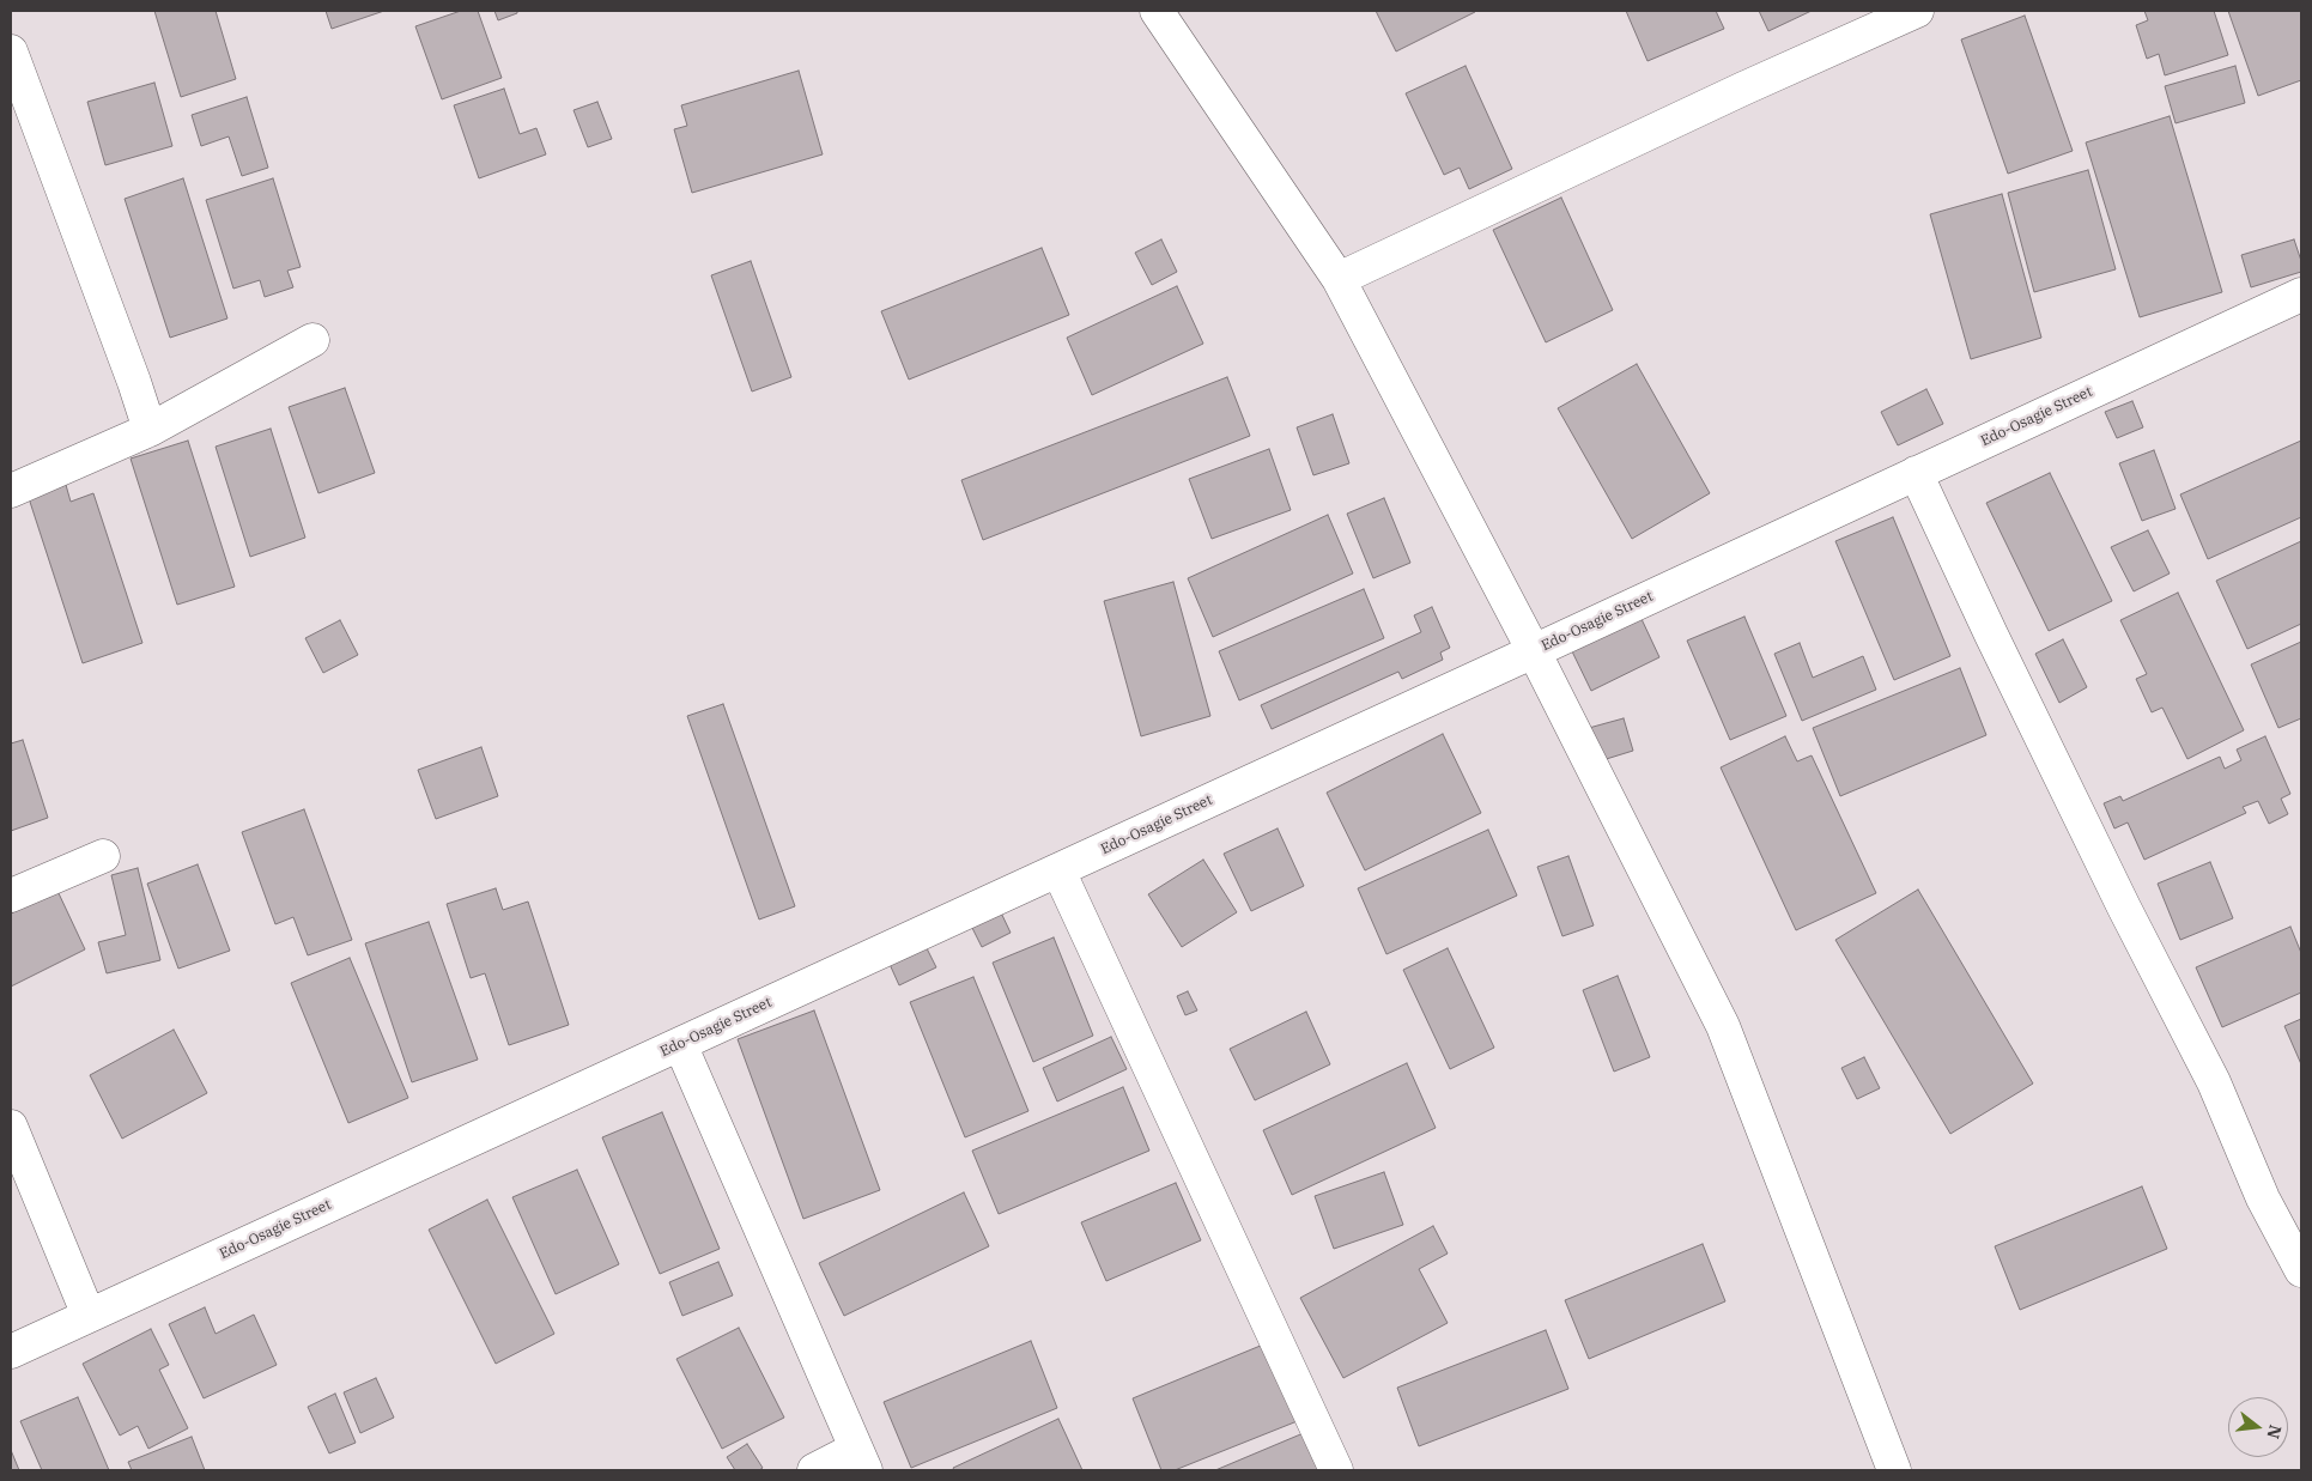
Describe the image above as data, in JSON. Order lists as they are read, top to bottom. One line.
{"streets":{"street":["Edo-Osagie Street"]},"north":"right"}
